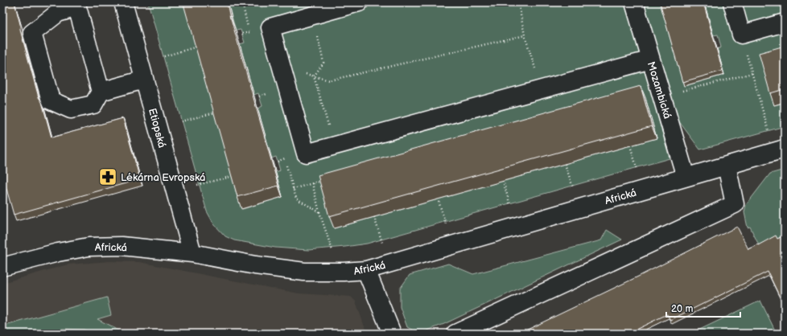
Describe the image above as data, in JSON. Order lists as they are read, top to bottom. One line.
{"streets":{"street":["Mozambická","Etiopská","Africká"]},"crossings":[["Mozambická","Africká"],["Etiopská","Africká"]],"places":{"pharmacy":["Lékárna Evropská"]},"scale_bar":"20 m"}
